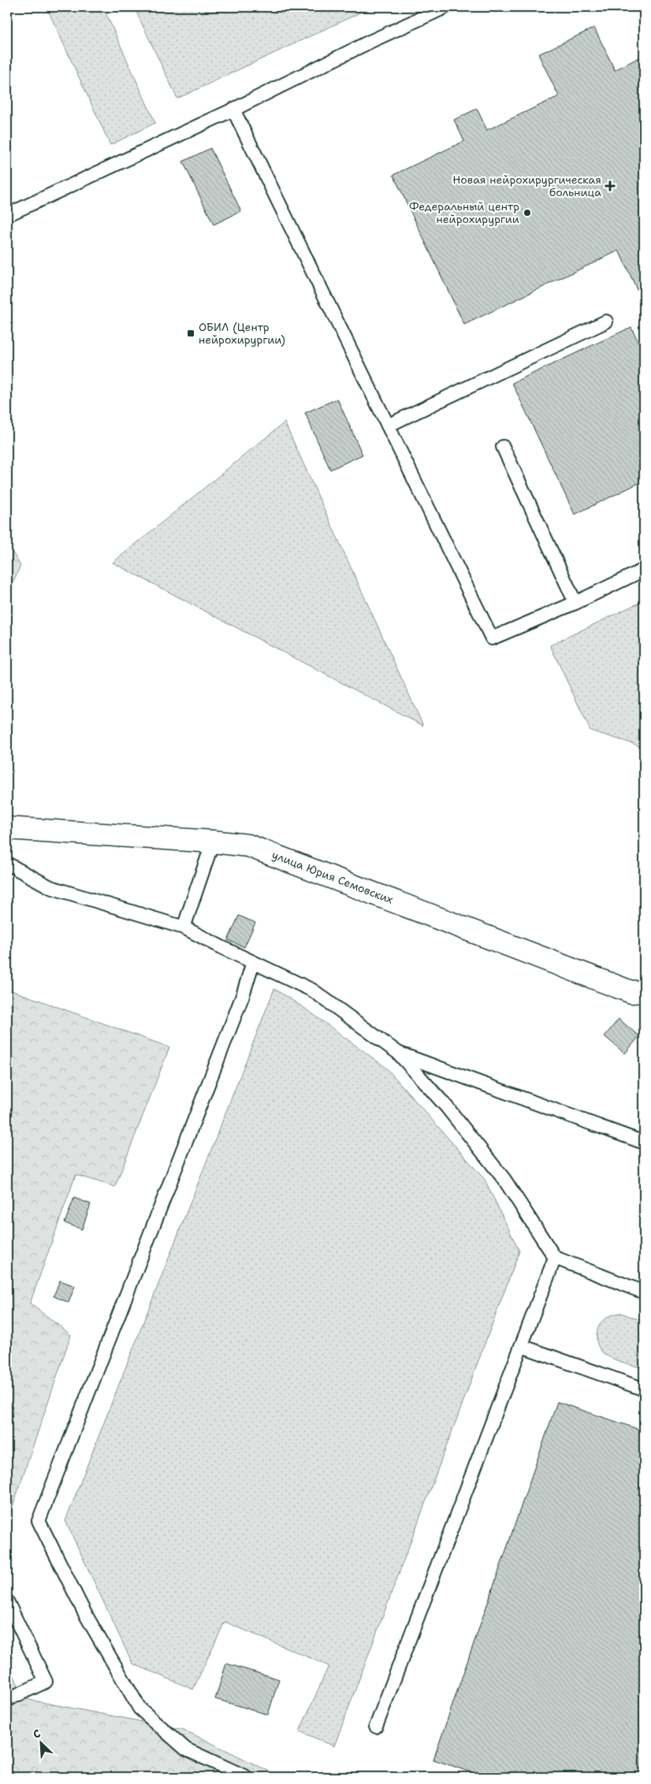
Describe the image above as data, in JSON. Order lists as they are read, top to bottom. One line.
{"streets":{"street":["улица Юрия Семовских"]},"places":{"health":["Новая нейрохирургическая больница"],"other":["Федеральный центр нейрохирургии"],"transit":["ОБИЛ (Центр нейрохирургии)"]},"north":"top left"}
